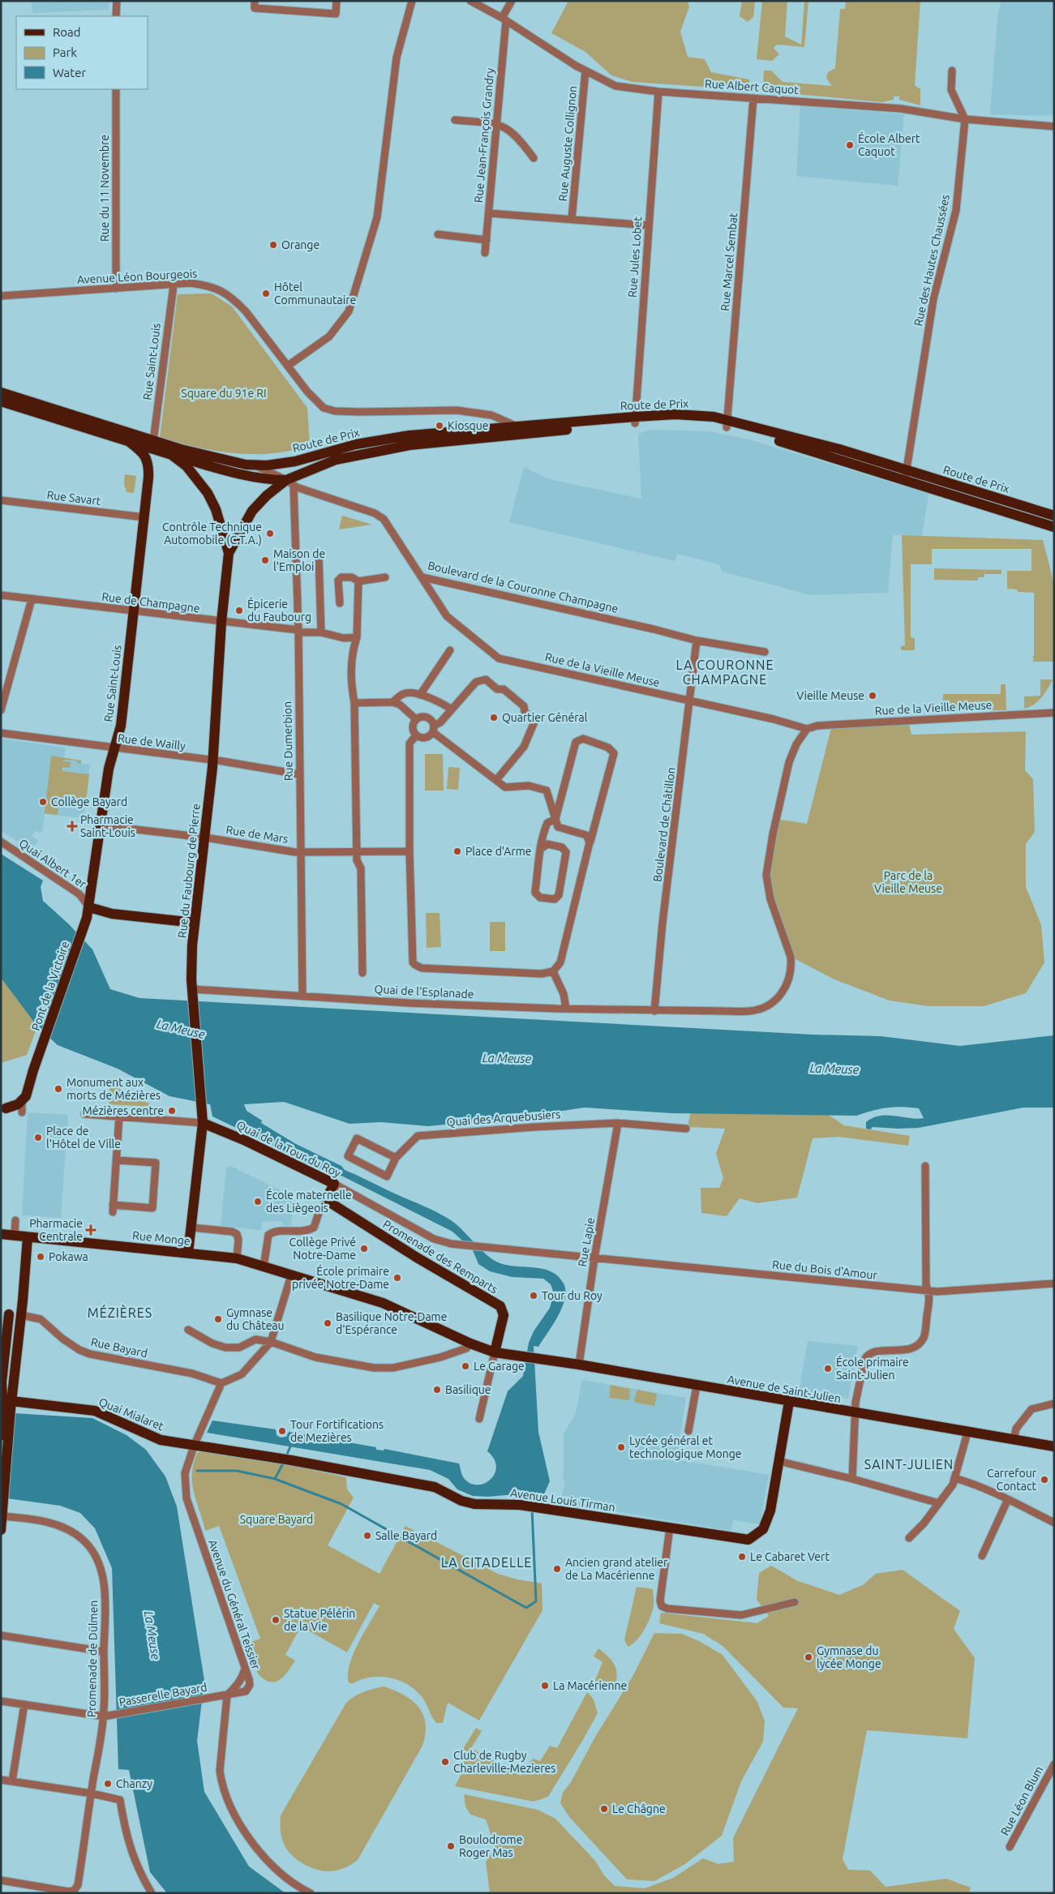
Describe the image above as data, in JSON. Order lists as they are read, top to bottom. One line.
{"streets":{"main road":["Rue Saint-Louis","Route de Prix","Rue du Faubourg de Pierre","Pont de la Victoire","Quai de la Tour du Roy","Rue Monge","Promenade des Remparts","Avenue de Saint-Julien","Quai Mialaret","Avenue Louis Tirman"],"street":["Rue Albert Caquot","Rue Jean-François Grandry","Rue Auguste Collignon","Rue du 11 Novembre","Rue Jules Lobet","Rue des Hautes Chaussées","Rue Marcel Sembat","Avenue Léon Bourgeois","Rue Savart","Boulevard de la Couronne Champagne","Rue de Champagne","Rue de la Vieille Meuse","Rue Dumerbion","Rue de Wailly","Boulevard de Châtillon","Rue de Mars","Quai Albert 1er","Quai de l'Esplanade","Quai des Arquebusiers","Rue Lapie","Rue du Bois d'Amour","Rue Bayard","Avenue du Général Teissier","Promenade de Dülmen","Passerelle Bayard","Rue Léon Blum"]},"crossings":[["Rue Albert Caquot","Rue Jean-François Grandry"],["Rue Albert Caquot","Rue Auguste Collignon"],["Rue Albert Caquot","Rue Jules Lobet"],["Rue Albert Caquot","Rue des Hautes Chaussées"],["Rue Albert Caquot","Rue Marcel Sembat"],["Rue du 11 Novembre","Avenue Léon Bourgeois"],["Rue Jules Lobet","Route de Prix"],["Rue des Hautes Chaussées","Route de Prix"],["Rue Marcel Sembat","Route de Prix"],["Avenue Léon Bourgeois","Rue Saint-Louis"],["Avenue Léon Bourgeois","Route de Prix"],["Rue Saint-Louis","Rue Savart"],["Rue Saint-Louis","Rue de Champagne"],["Rue Saint-Louis","Rue de Wailly"],["Rue Saint-Louis","Rue de Mars"],["Rue Saint-Louis","Quai Albert 1er"],["Rue Saint-Louis","Pont de la Victoire"],["Route de Prix","Boulevard de la Couronne Champagne"],["Route de Prix","Rue Dumerbion"],["Route de Prix","Rue du Faubourg de Pierre"],["Boulevard de la Couronne Champagne","Rue de la Vieille Meuse"],["Boulevard de la Couronne Champagne","Rue Dumerbion"],["Boulevard de la Couronne Champagne","Boulevard de Châtillon"],["Rue de Champagne","Rue Dumerbion"],["Rue de Champagne","Rue du Faubourg de Pierre"],["Rue de la Vieille Meuse","Boulevard de Châtillon"],["Rue de la Vieille Meuse","Quai de l'Esplanade"],["Rue Dumerbion","Rue de Wailly"],["Rue Dumerbion","Rue de Mars"],["Rue Dumerbion","Quai de l'Esplanade"],["Rue de Wailly","Rue du Faubourg de Pierre"],["Boulevard de Châtillon","Quai de l'Esplanade"],["Rue de Mars","Rue du Faubourg de Pierre"],["Rue du Faubourg de Pierre","Quai de l'Esplanade"],["Rue du Faubourg de Pierre","Quai de la Tour du Roy"],["Rue du Faubourg de Pierre","Rue Monge"],["Quai des Arquebusiers","Rue Lapie"],["Quai de la Tour du Roy","Rue Lapie"],["Quai de la Tour du Roy","Rue du Bois d'Amour"],["Rue Monge","Avenue de Saint-Julien"],["Rue Lapie","Rue du Bois d'Amour"],["Rue Lapie","Avenue de Saint-Julien"],["Promenade des Remparts","Avenue de Saint-Julien"],["Rue Bayard","Avenue du Général Teissier"],["Avenue de Saint-Julien","Avenue Louis Tirman"],["Quai Mialaret","Avenue Louis Tirman"],["Quai Mialaret","Avenue du Général Teissier"],["Avenue Louis Tirman","Avenue du Général Teissier"],["Promenade de Dülmen","Passerelle Bayard"]],"districts":["LA COURONNE CHAMPAGNE","MÉZIÈRES","SAINT-JULIEN","LA CITADELLE"],"water":["La Meuse"],"parks":["Square du 91e RI","Parc de la Vieille Meuse","Square Bayard"],"places":{"other":["École Albert Caquot","Orange","Hôtel Communautaire","Kiosque","Contrôle Technique Automobile (C.T.A.)","Maison de l'Emploi","Épicerie du Faubourg","Vieille Meuse","Quartier Général","Collège Bayard","Place d'Arme","Monument aux morts de Mézières","Mézières centre","Place de l'Hôtel de Ville","École maternelle des Liègeois","Collège Privé Notre-Dame","Pokawa","École primaire privée Notre-Dame","Tour du Roy","Gymnase du Château","Basilique Notre-Dame d'Espérance","Le Garage","École primaire Saint-Julien","Basilique","Tour Fortifications de Mezières","Lycée général et technologique Monge","Carrefour Contact","Salle Bayard","Le Cabaret Vert","Ancien grand atelier de La Macérienne","Statue Pélérin de la Vie","Gymnase du lycée Monge","La Macérienne","Club de Rugby Charleville-Mezieres","Chanzy","Le Châgne","Boulodrome Roger Mas"],"health":["Pharmacie Saint-Louis","Pharmacie Centrale"]},"legend":["Road","Park","Water"]}
